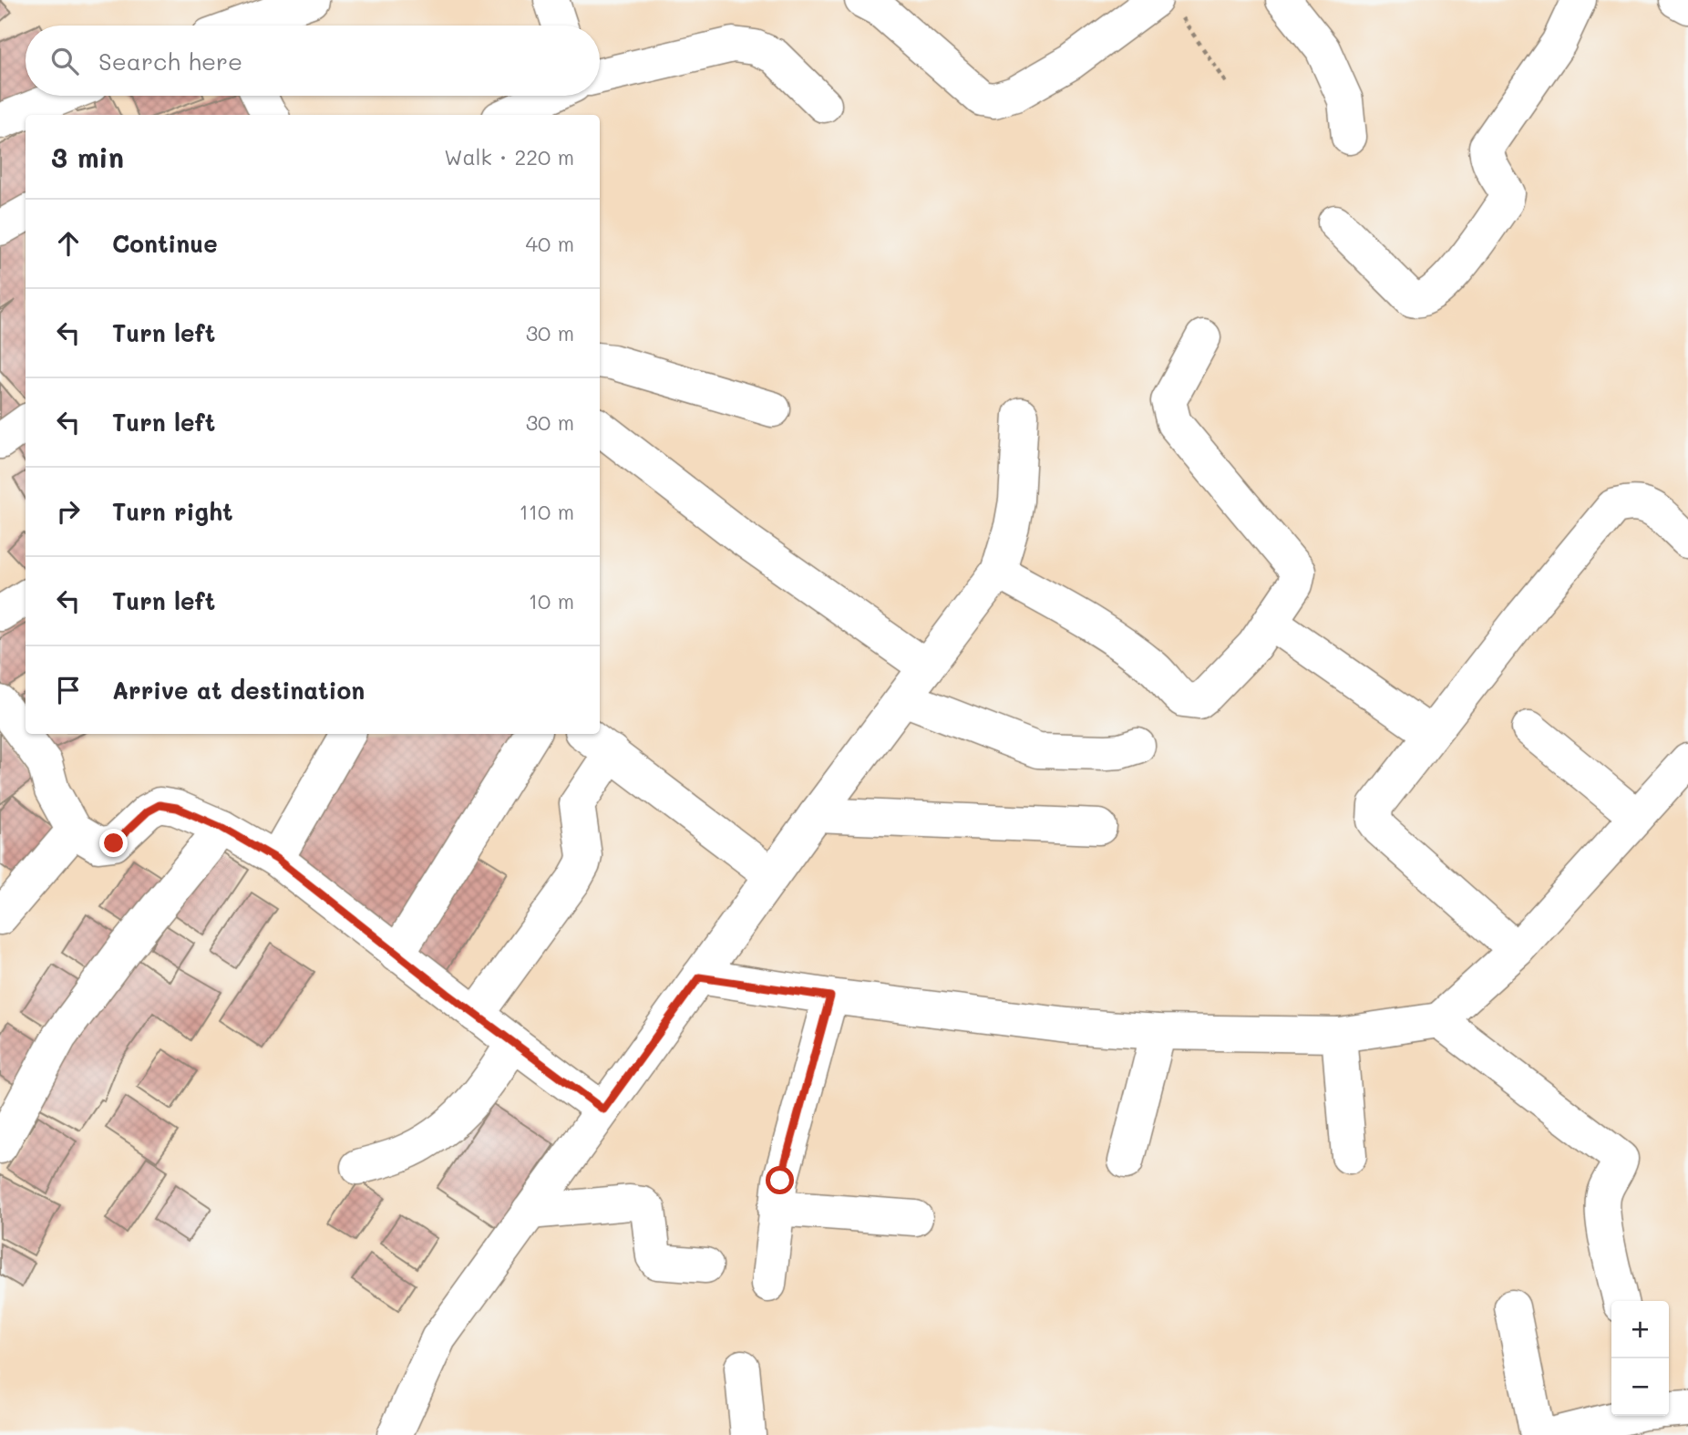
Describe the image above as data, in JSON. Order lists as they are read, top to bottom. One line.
{"page":{"search":"Search here","heading":["3 min","Walk · 220 m"],"list":[["Continue","40 m"],["Turn left","30 m"],["Turn left","30 m"],["Turn right","110 m"],["Turn left","10 m"],"Arrive at destination"],"map_buttons":["+","−"]}}
